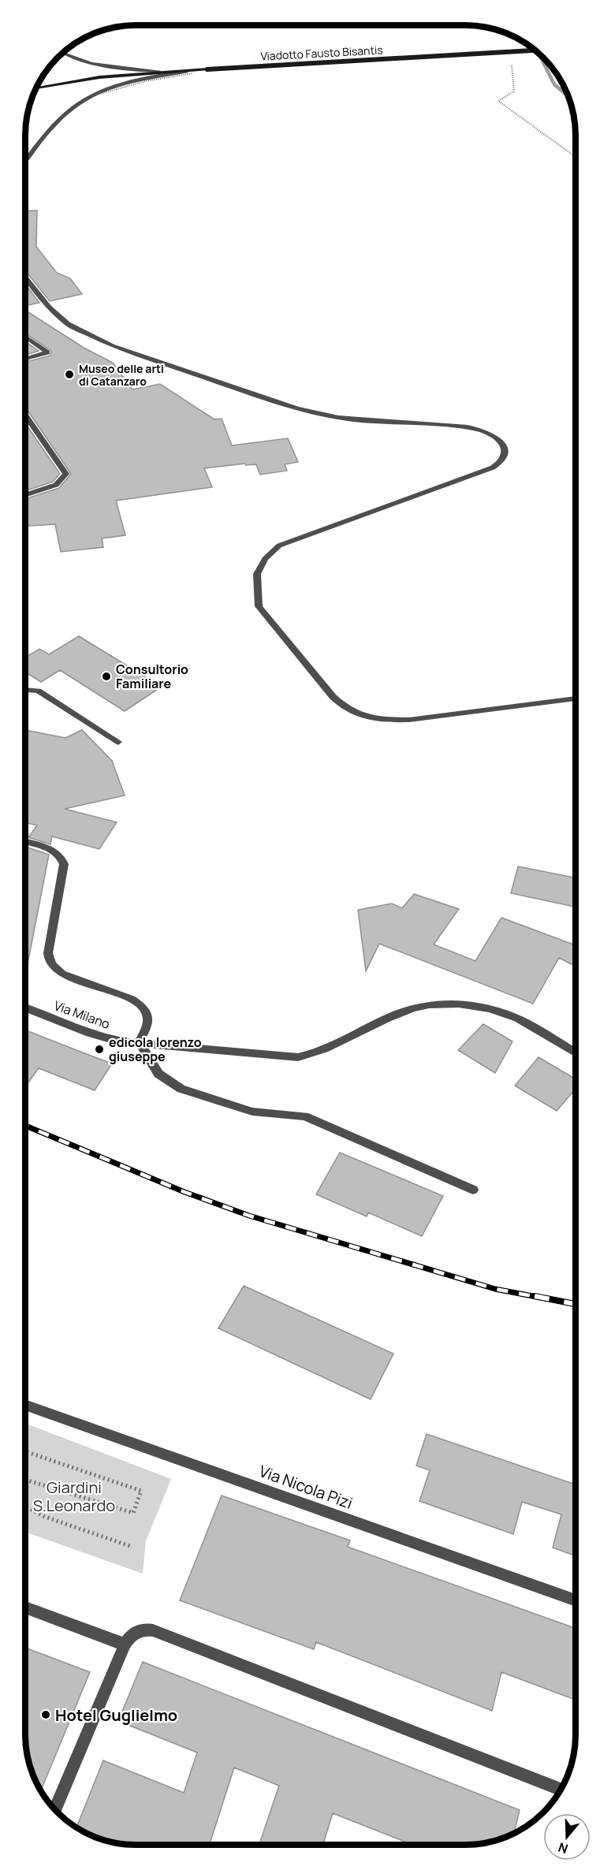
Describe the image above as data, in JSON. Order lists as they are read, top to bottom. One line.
{"streets":{"main road":["Viadotto Fausto Bisantis"],"street":["Via Milano","Via Nicola Pizi"]},"parks":["Giardini S.Leonardo"],"places":["Museo delle arti di Catanzaro","Consultorio Familiare","edicola lorenzo giuseppe","Hotel Guglielmo"],"north":"bottom"}
